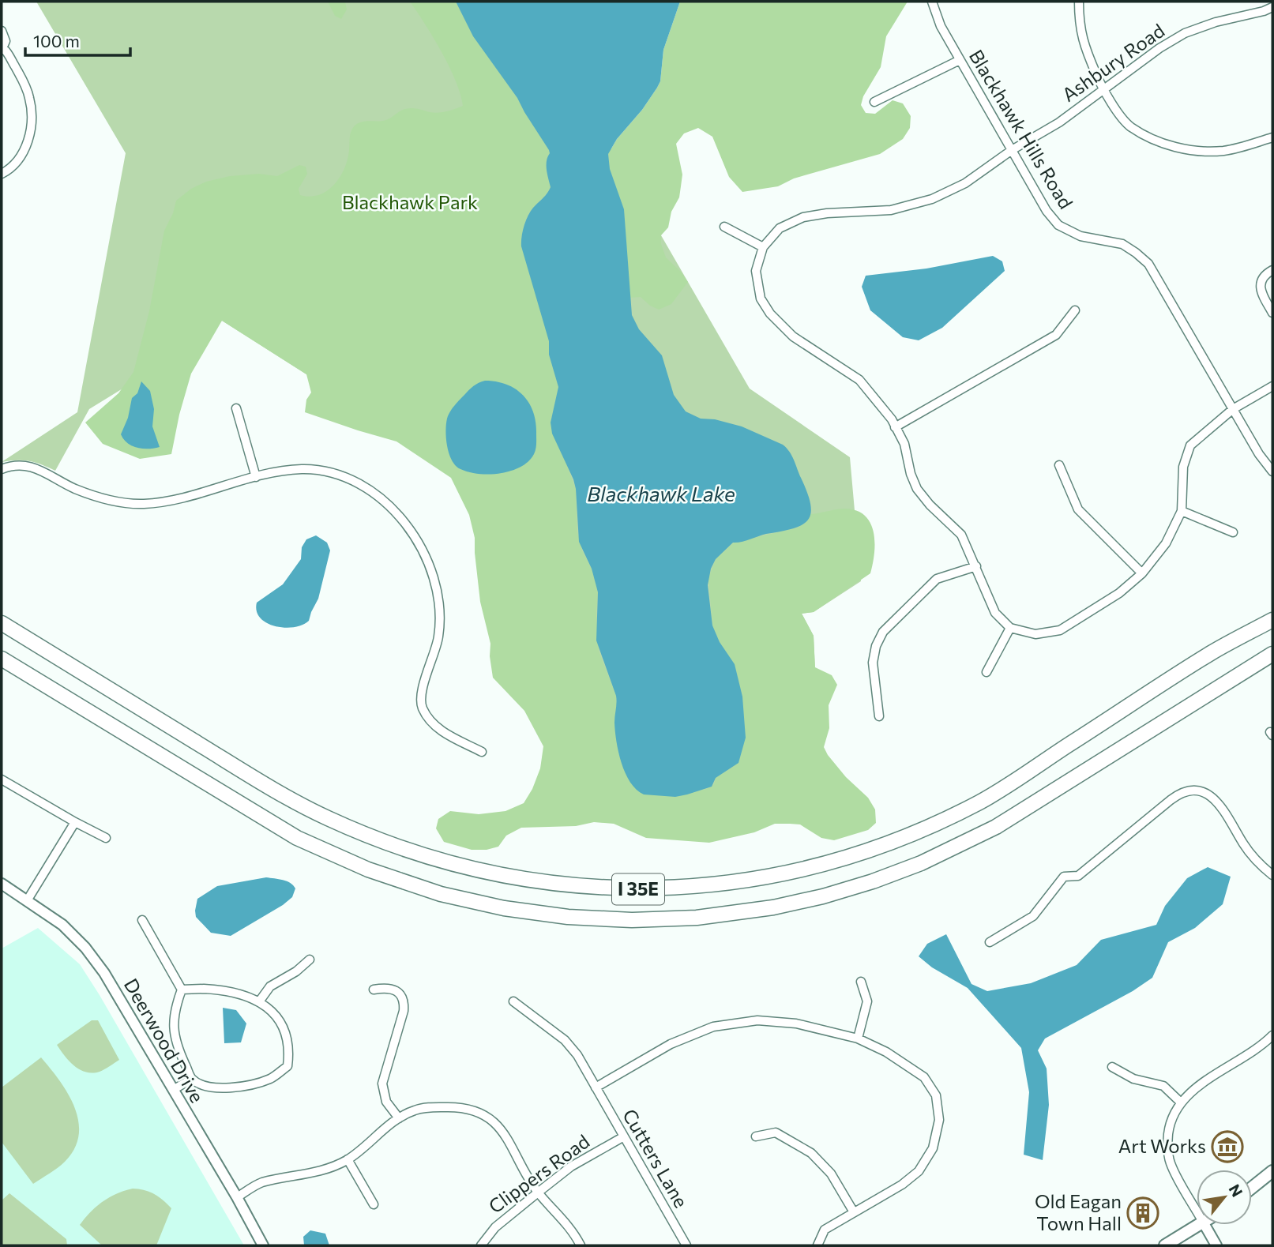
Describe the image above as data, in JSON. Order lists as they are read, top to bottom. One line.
{"streets":{"highway":["I 35E"],"street":["Ashbury Road","Blackhawk Hills Road","Deerwood Drive","Cutters Lane","Clippers Road"]},"crossings":[["Ashbury Road","Blackhawk Hills Road"],["Cutters Lane","Clippers Road"]],"water":["Blackhawk Lake"],"parks":["Blackhawk Park"],"places":{"museum":["Art Works"],"building":["Old Eagan Town Hall"]},"scale_bar":"100 m","north":"top right"}
